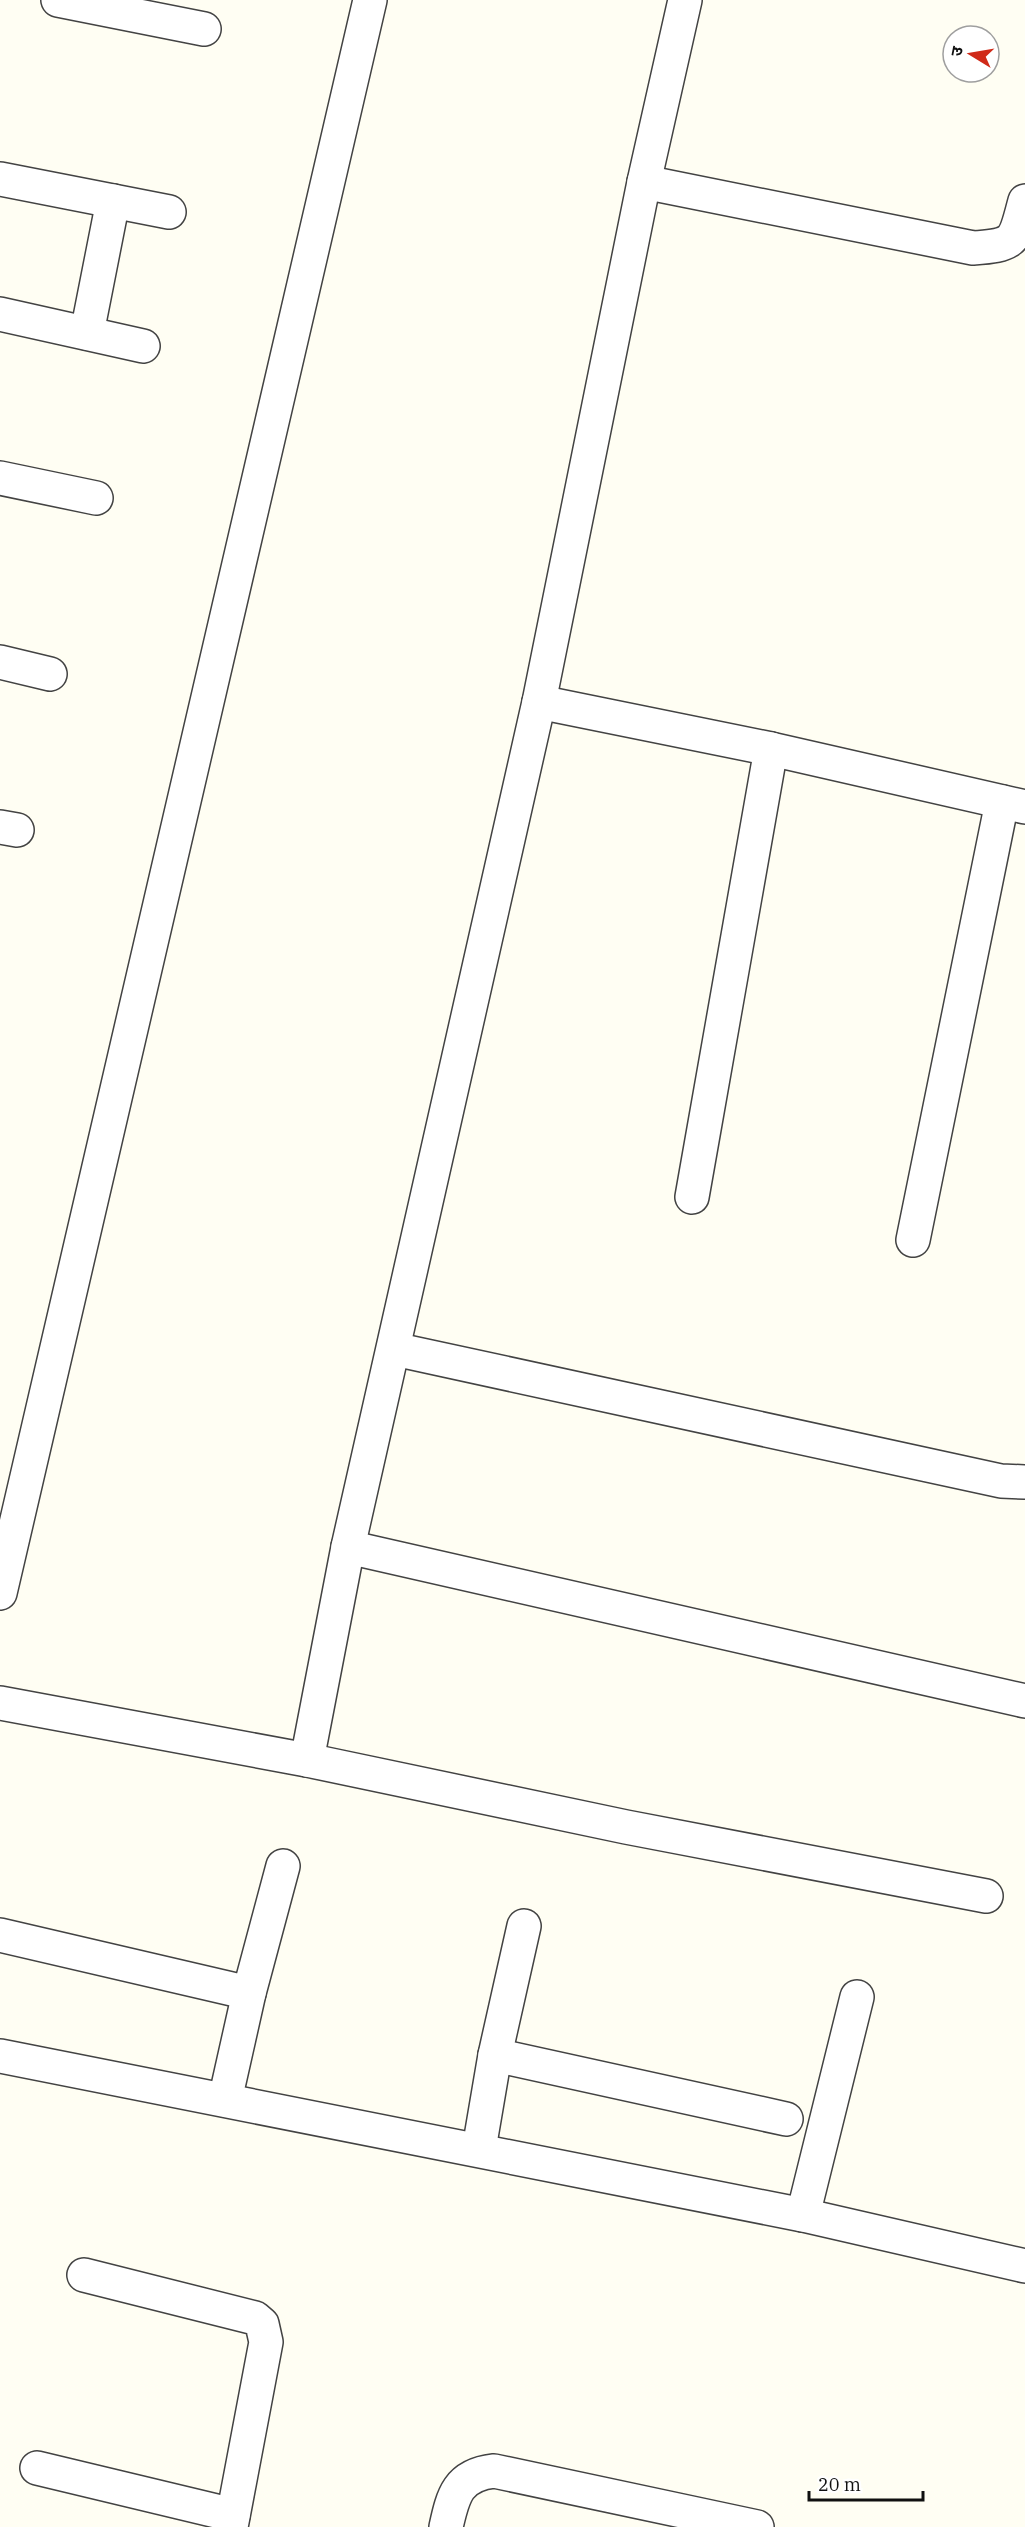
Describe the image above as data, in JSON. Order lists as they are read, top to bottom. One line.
{"scale_bar":"20 m","north":"left"}
